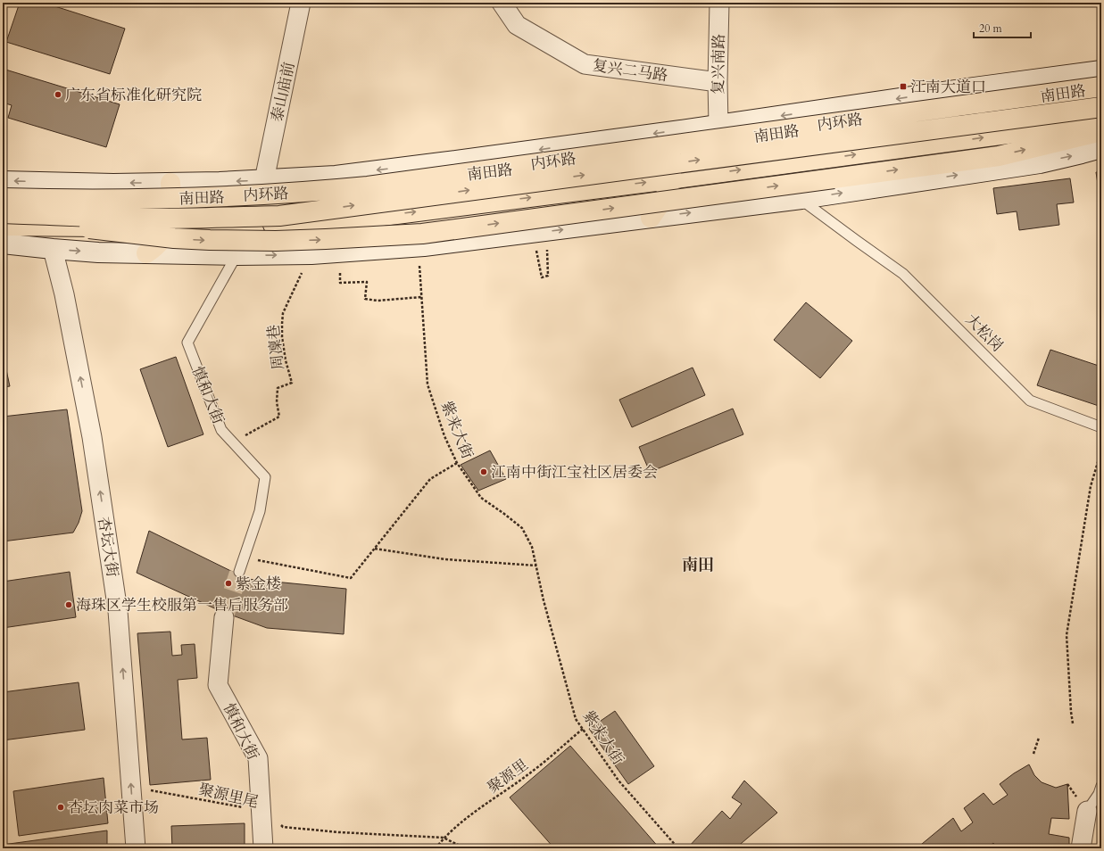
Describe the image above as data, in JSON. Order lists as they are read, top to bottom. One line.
{"streets":{"main road":["南田路","内环路"],"street":["复兴南路","复兴二马路","泰山庙前","慎和大街","杏坛大街"],"lane":["大松岗"],"path":["周凜巷","紫来大街","聚源里","聚源里尾"]},"crossings":[["复兴南路","复兴二马路"],["南田路","内环路"],["周凜巷","慎和大街"],["慎和大街","聚源里尾"],["紫来大街","聚源里"],["杏坛大街","聚源里尾"],["聚源里","聚源里尾"]],"one_way":["杏坛大街"],"districts":["南田"],"places":{"transit":["江南大道口"],"other":["广东省标准化研究院","江南中街江宝社区居委会","紫金楼","海珠区学生校服第一售后服务部","杏坛肉菜市场"]},"scale_bar":"20 m"}
